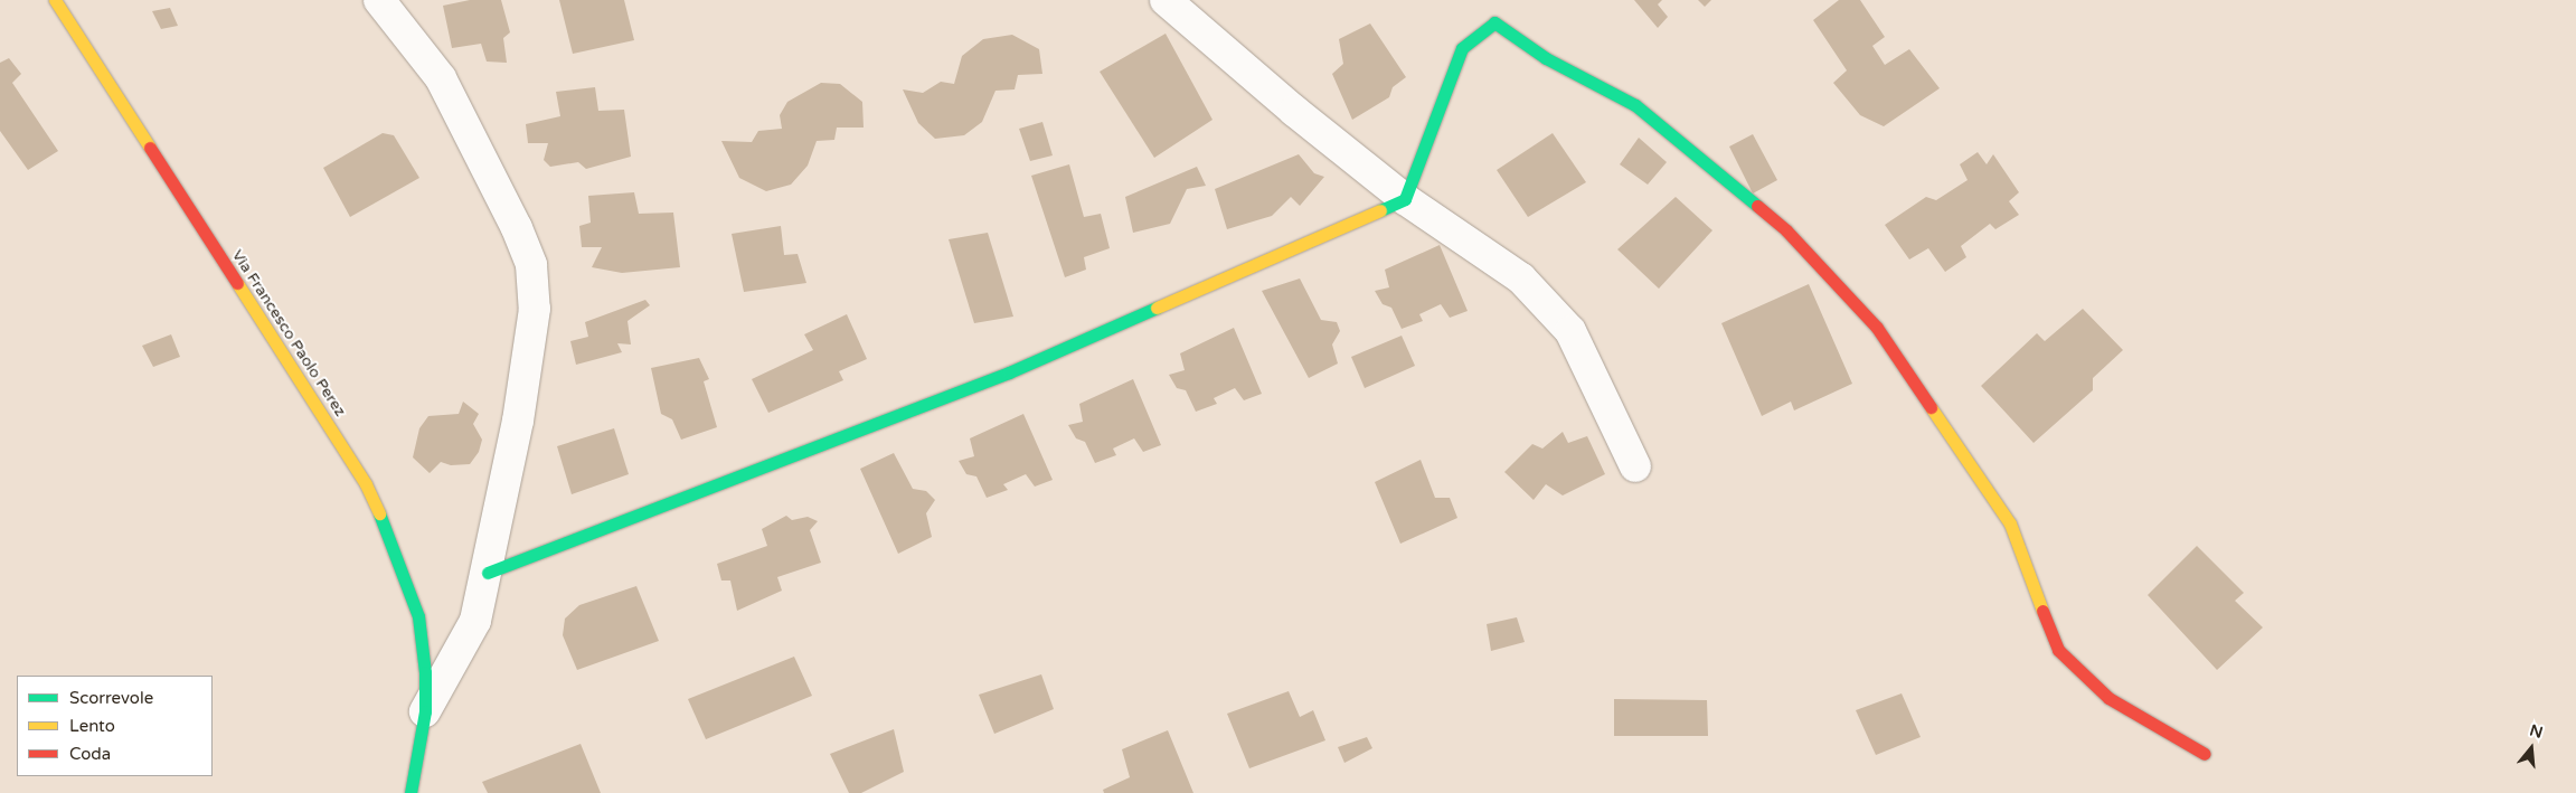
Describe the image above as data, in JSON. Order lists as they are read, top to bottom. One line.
{"streets":{"street":["Via Francesco Paolo Perez"]},"legend":["Scorrevole","Lento","Coda"],"north":"top"}
